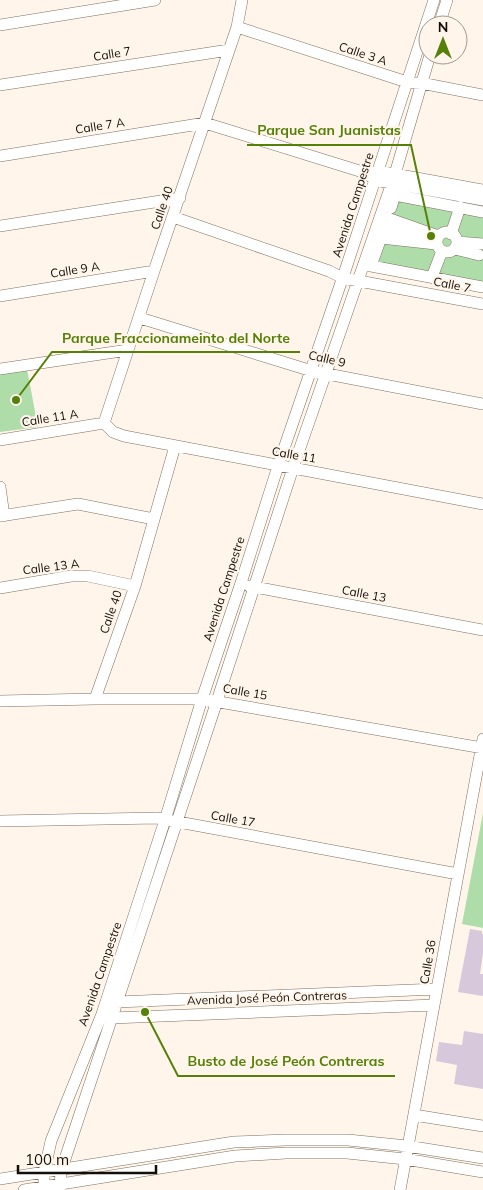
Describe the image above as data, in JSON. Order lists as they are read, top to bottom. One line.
{"streets":{"street":["Calle 7","Calle 3 A","Calle 7 A","Avenida Campestre","Calle 40","Calle 9 A","Calle 9","Calle 11 A","Calle 11","Calle 13 A","Calle 13","Calle 15","Calle 17","Calle 36","Avenida José Peón Contreras"]},"crossings":[["Calle 7","Avenida Campestre"],["Calle 7","Calle 40"],["Calle 3 A","Avenida Campestre"],["Calle 3 A","Calle 40"],["Calle 7 A","Calle 40"],["Avenida Campestre","Calle 9"],["Avenida Campestre","Calle 11"],["Avenida Campestre","Calle 13"],["Avenida Campestre","Calle 15"],["Avenida Campestre","Calle 17"],["Avenida Campestre","Avenida José Peón Contreras"],["Calle 40","Calle 9 A"],["Calle 40","Calle 9"],["Calle 40","Calle 11 A"],["Calle 40","Calle 11"],["Calle 40","Calle 13 A"],["Calle 40","Calle 15"],["Calle 11 A","Calle 11"],["Calle 15","Calle 36"],["Calle 17","Calle 36"],["Calle 36","Avenida José Peón Contreras"]],"places":["Parque San Juanistas","Parque Fraccionameinto del Norte","Busto de José Peón Contreras"],"scale_bar":"100 m","north":"top"}
